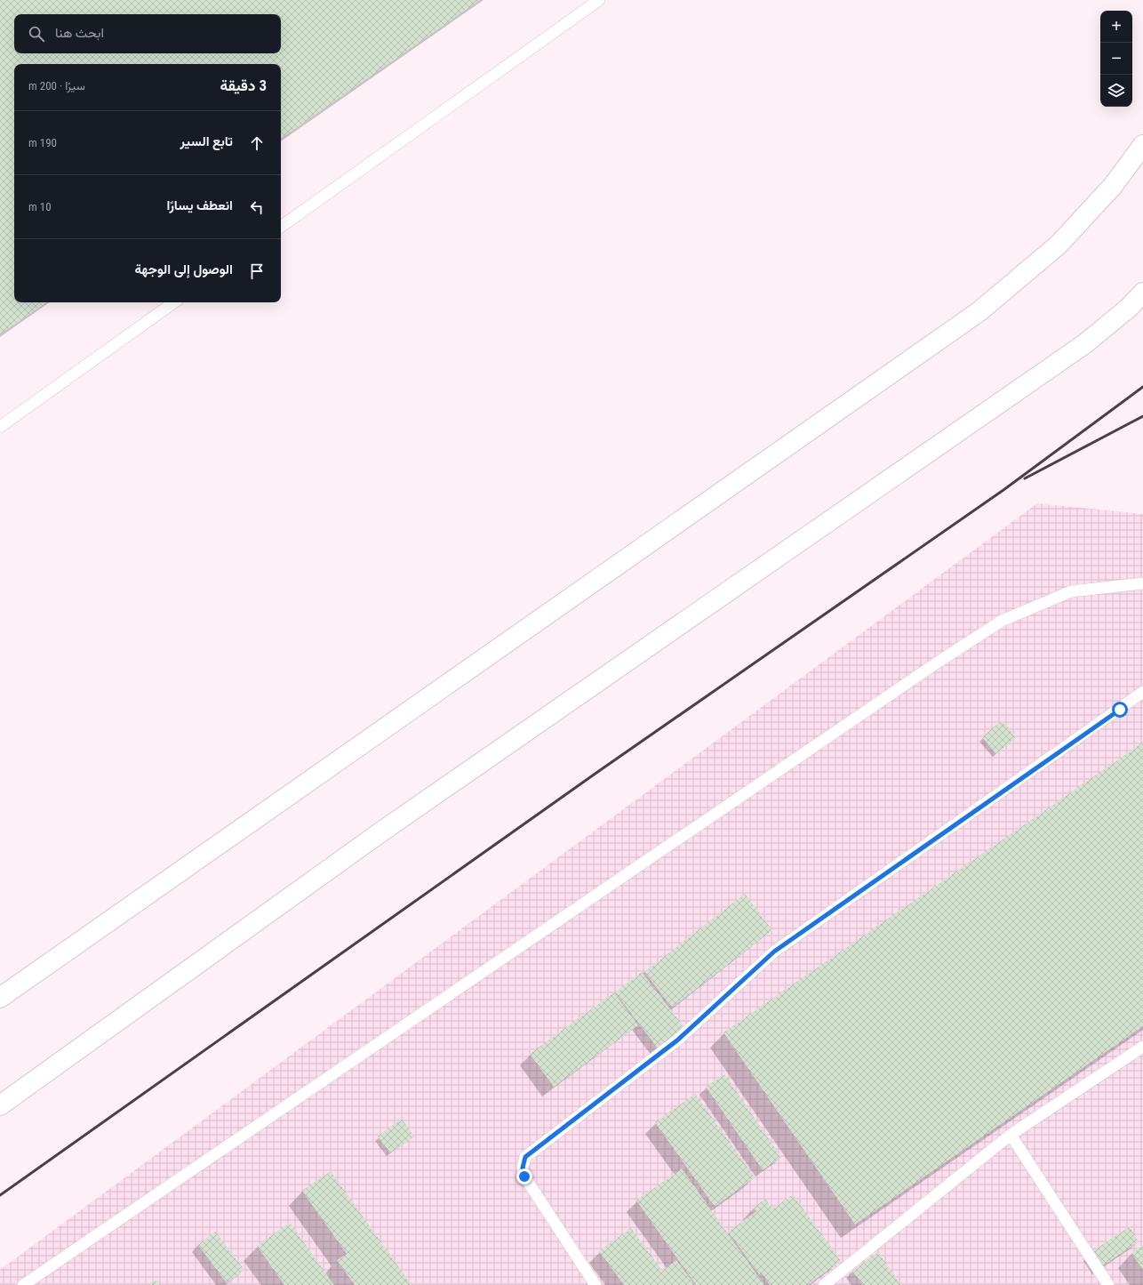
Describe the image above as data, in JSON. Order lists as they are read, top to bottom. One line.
{"page":{"map_buttons":["+","−"],"search":"ابحث هنا","heading":["3 دقيقة","سيرًا · 200 m"],"list":[["تابع السير","190 m"],["انعطف يسارًا","10 m"],"الوصول إلى الوجهة"]}}
